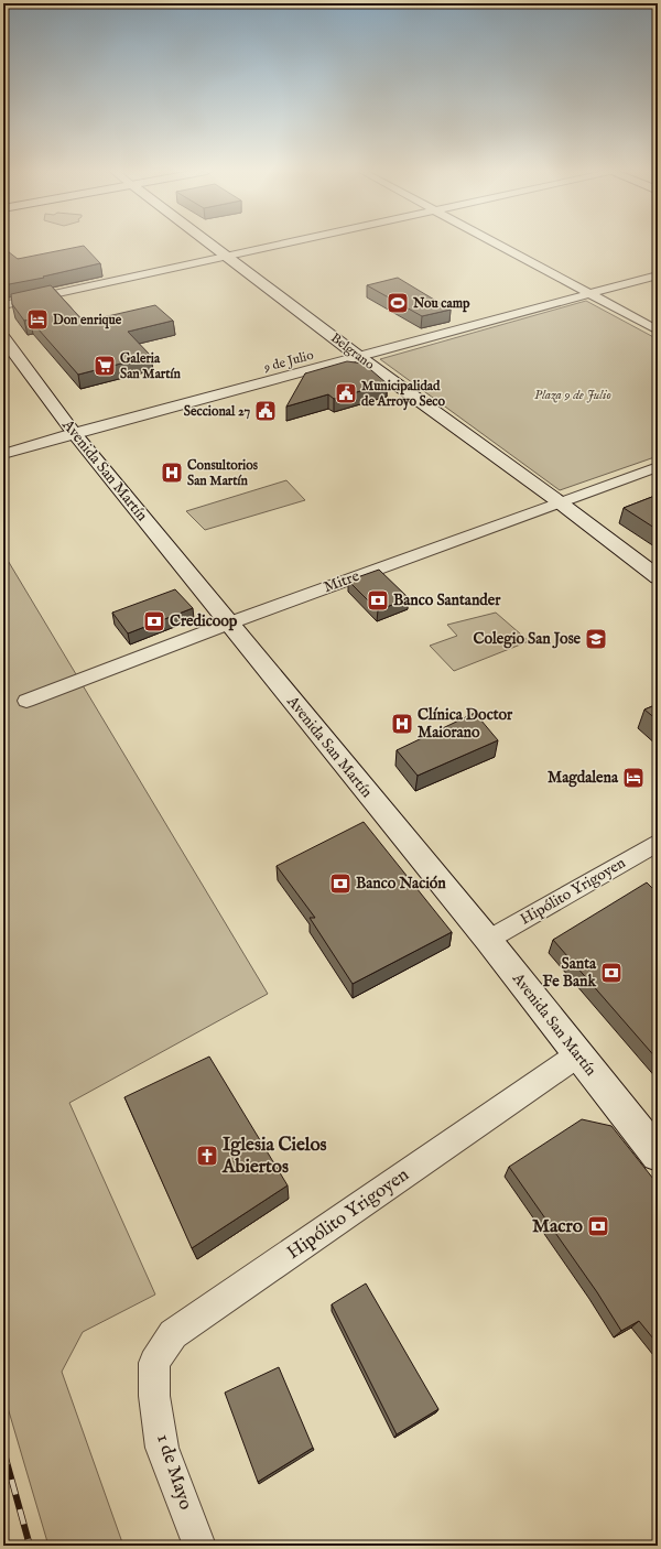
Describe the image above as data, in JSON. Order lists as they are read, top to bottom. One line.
{"streets":{"street":["Belgrano","9 de Julio","Avenida San Martín","Mitre","Hipólito Yrigoyen","1 de Mayo"]},"crossings":[["Belgrano","9 de Julio"],["Belgrano","Mitre"],["9 de Julio","Avenida San Martín"],["Avenida San Martín","Mitre"],["Avenida San Martín","Hipólito Yrigoyen"],["Hipólito Yrigoyen","1 de Mayo"]],"parks":["Plaza 9 de Julio"],"places":{"sports":["Nou camp"],"hotel":["Don enrique","Magdalena"],"supermarket":["Galeria San Martín"],"public building":["Municipalidad de Arroyo Seco","Seccional 27"],"hospital":["Consultorios San Martín","Clínica Doctor Maiorano"],"bank":["Banco Santander","Credicoop","Banco Nación","Santa Fe Bank","Macro"],"school or university":["Colegio San Jose"],"church":["Iglesia Cielos Abiertos"]}}
